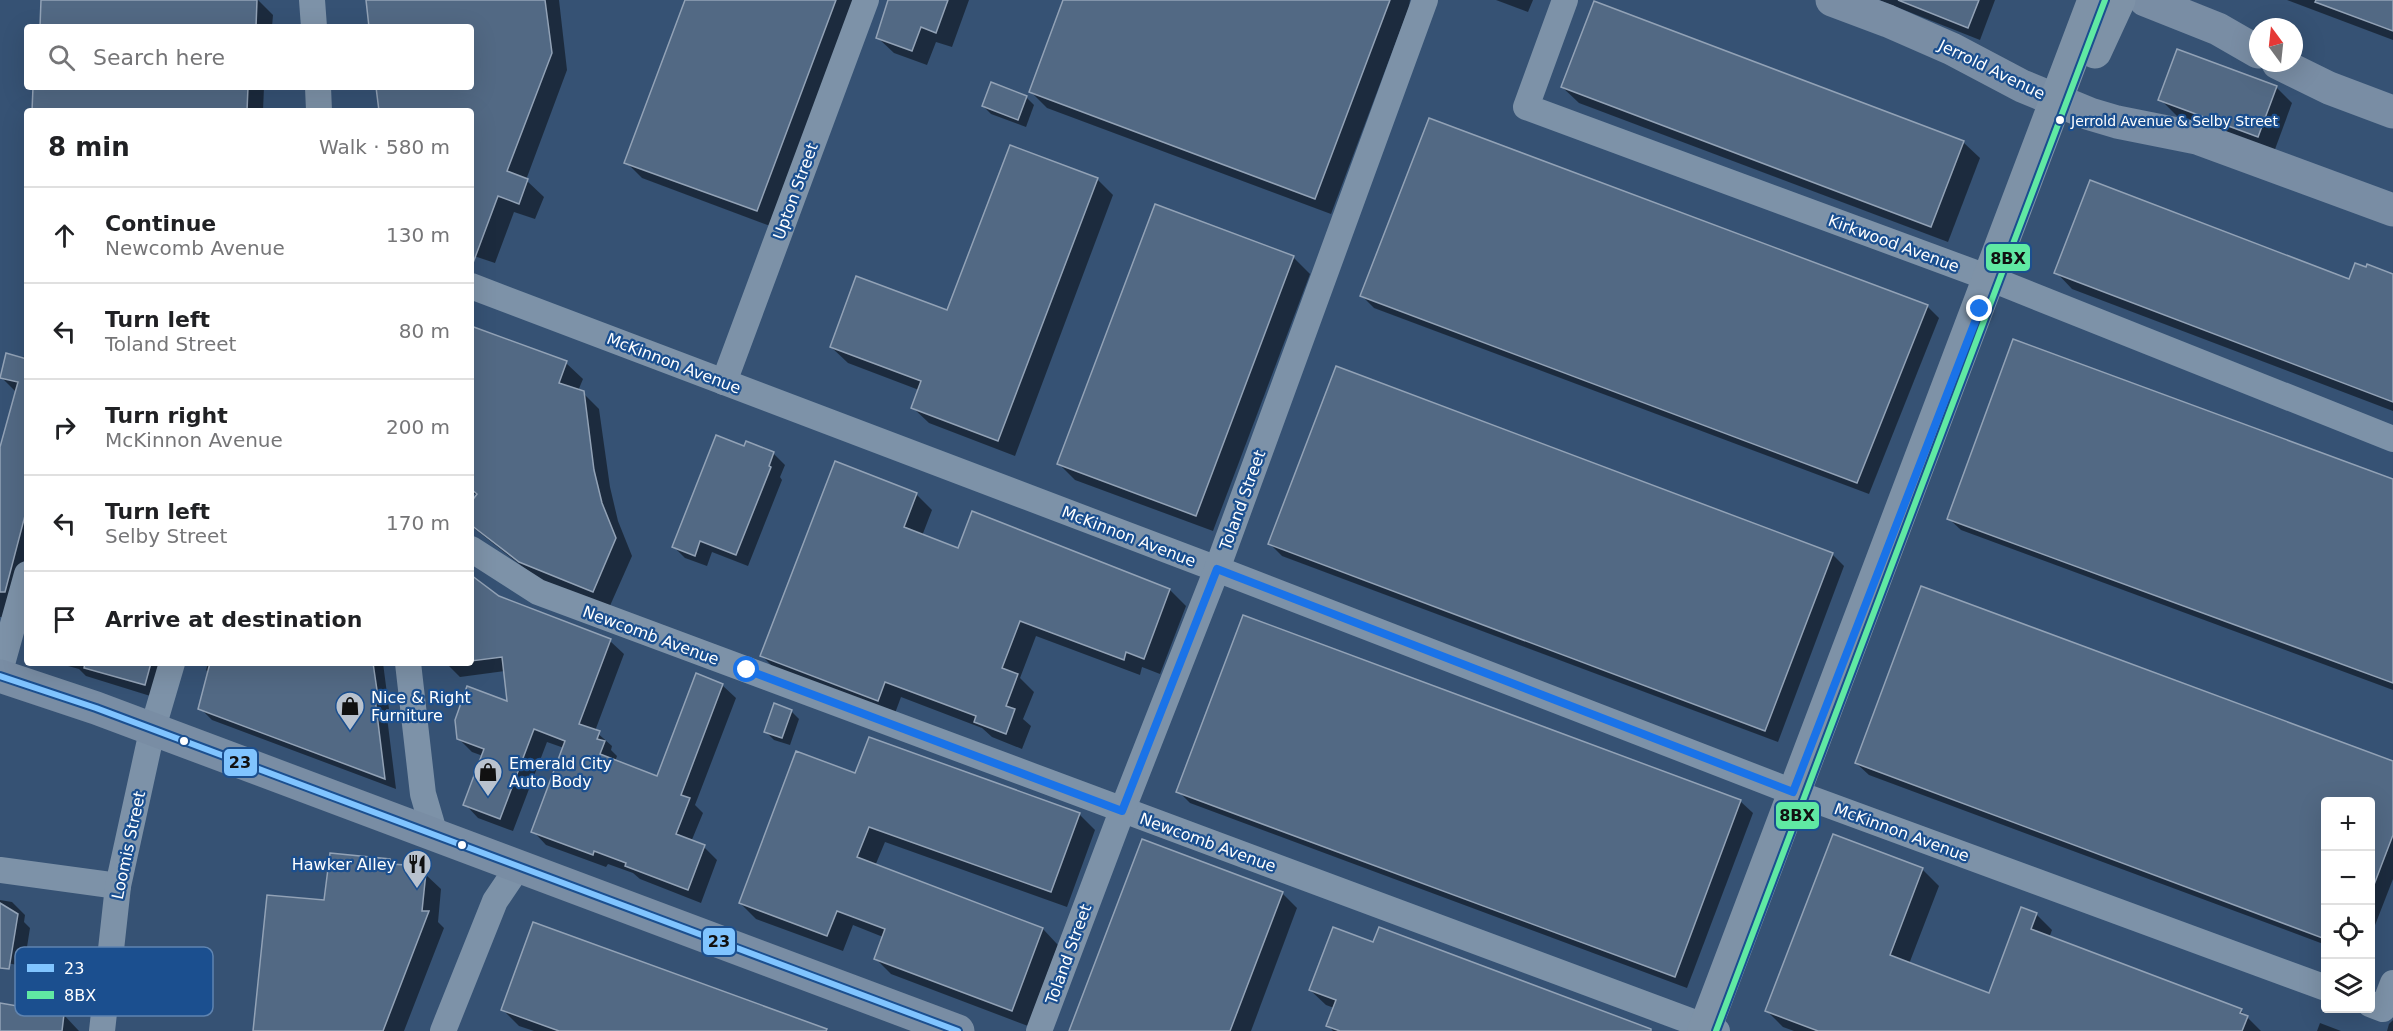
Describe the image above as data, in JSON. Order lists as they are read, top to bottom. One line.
{"streets":{"main road":["Jerrold Avenue"],"street":["Upton Street","Kirkwood Avenue","McKinnon Avenue","Toland Street","Newcomb Avenue","Loomis Street"]},"crossings":[["Upton Street","McKinnon Avenue"],["McKinnon Avenue","Toland Street"],["Toland Street","Newcomb Avenue"]],"places":{"other":["Jerrold Avenue & Selby Street"],"shop":["Nice & Right Furniture","Emerald City Auto Body"],"restaurant":["Hawker Alley"]},"lines":["transit line 8BX","transit line 23"],"legend":["23","8BX"],"north":"top","page":{"search":"Search here","heading":["8 min","Walk · 580 m"],"list":[["Continue","Newcomb Avenue","130 m"],["Turn left","Toland Street","80 m"],["Turn right","McKinnon Avenue","200 m"],["Turn left","Selby Street","170 m"],"Arrive at destination"],"map_buttons":["+","−"]}}
